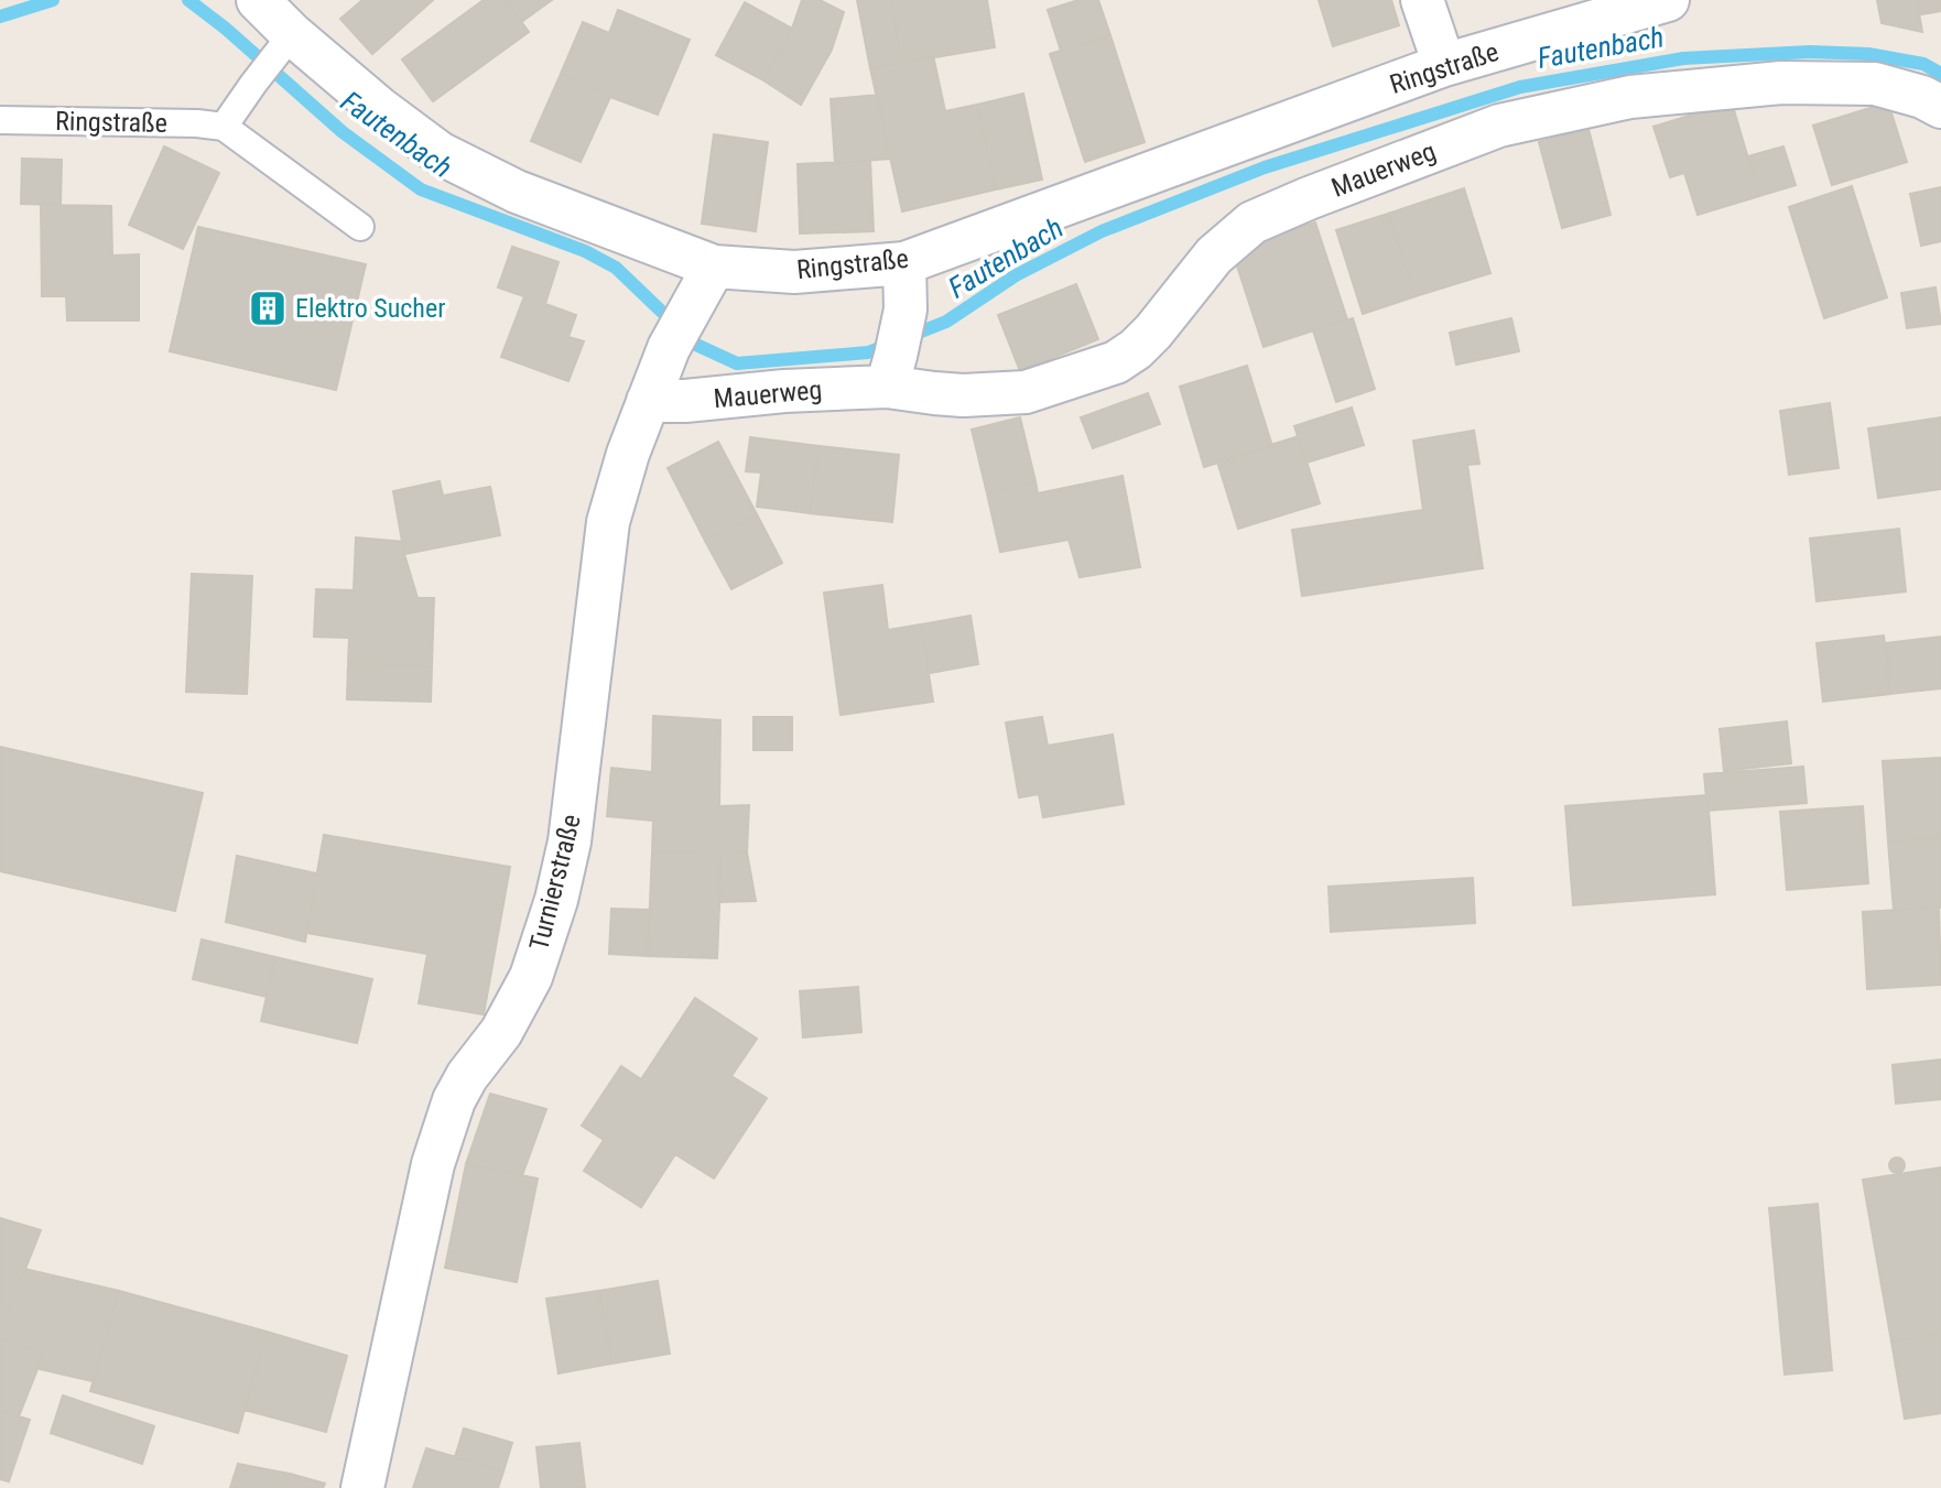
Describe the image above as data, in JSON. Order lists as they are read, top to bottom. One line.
{"streets":{"street":["Ringstraße","Mauerweg","Turnierstraße"]},"crossings":[["Ringstraße","Turnierstraße"],["Mauerweg","Turnierstraße"]],"water":["Fautenbach"],"places":{"building":["Elektro Sucher"]}}
